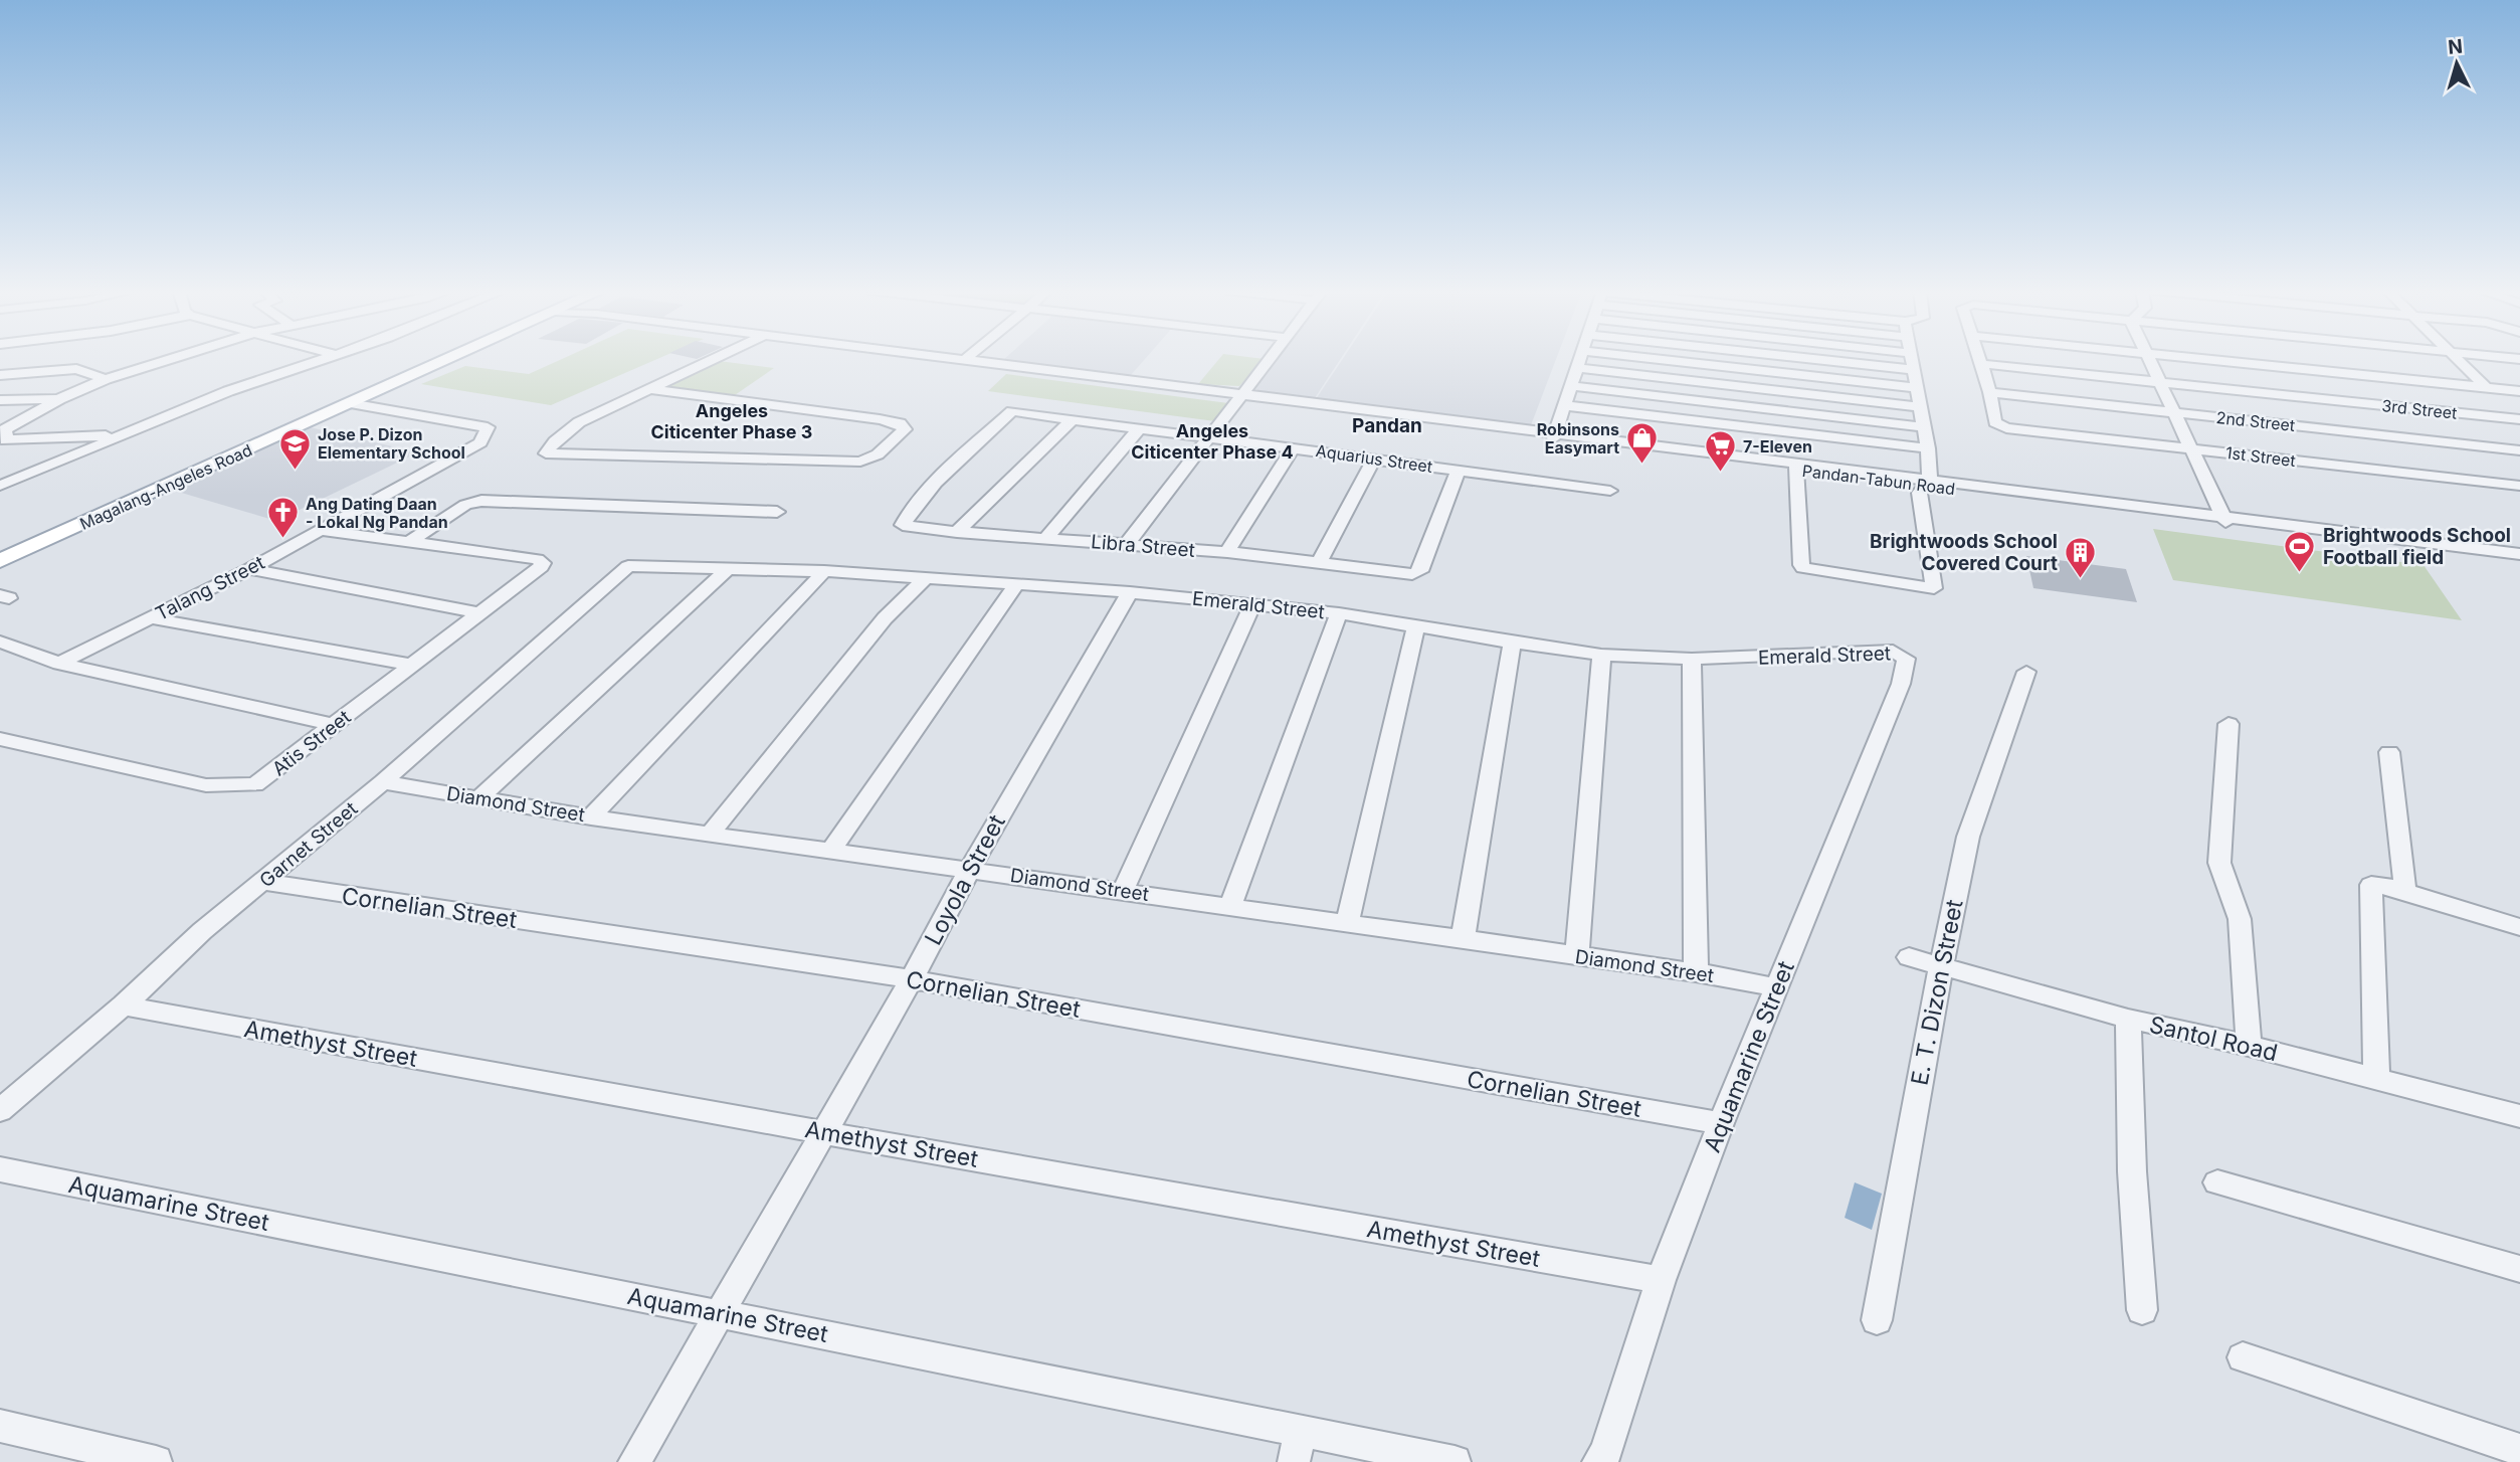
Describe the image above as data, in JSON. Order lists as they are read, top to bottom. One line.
{"streets":{"main road":["Magalang-Angeles Road"],"street":["3rd Street","2nd Street","1st Street","Aquarius Street","Pandan-Tabun Road","Libra Street","Talang Street","Emerald Street","Atis Street","Diamond Street","Garnet Street","Loyola Street","Cornelian Street","E. T. Dizon Street","Santol Road","Amethyst Street","Aquamarine Street"]},"crossings":[["2nd Street","1st Street"],["Aquarius Street","Libra Street"],["Magalang-Angeles Road","Talang Street"],["Emerald Street","Garnet Street"],["Emerald Street","Loyola Street"],["Emerald Street","Aquamarine Street"],["Diamond Street","Garnet Street"],["Diamond Street","Loyola Street"],["Diamond Street","Aquamarine Street"],["Garnet Street","Cornelian Street"],["Garnet Street","Amethyst Street"],["Loyola Street","Cornelian Street"],["Loyola Street","Amethyst Street"],["Loyola Street","Aquamarine Street"],["Cornelian Street","Aquamarine Street"],["E. T. Dizon Street","Santol Road"],["Amethyst Street","Aquamarine Street"]],"districts":["Angeles Citicenter Phase 3","Pandan","Angeles Citicenter Phase 4"],"places":{"shop":["Robinsons Easymart"],"school or university":["Jose P. Dizon Elementary School"],"supermarket":["7-Eleven"],"church":["Ang Dating Daan - Lokal Ng Pandan"],"sports":["Brightwoods School Football field"],"building":["Brightwoods School Covered Court"]},"north":"top"}
